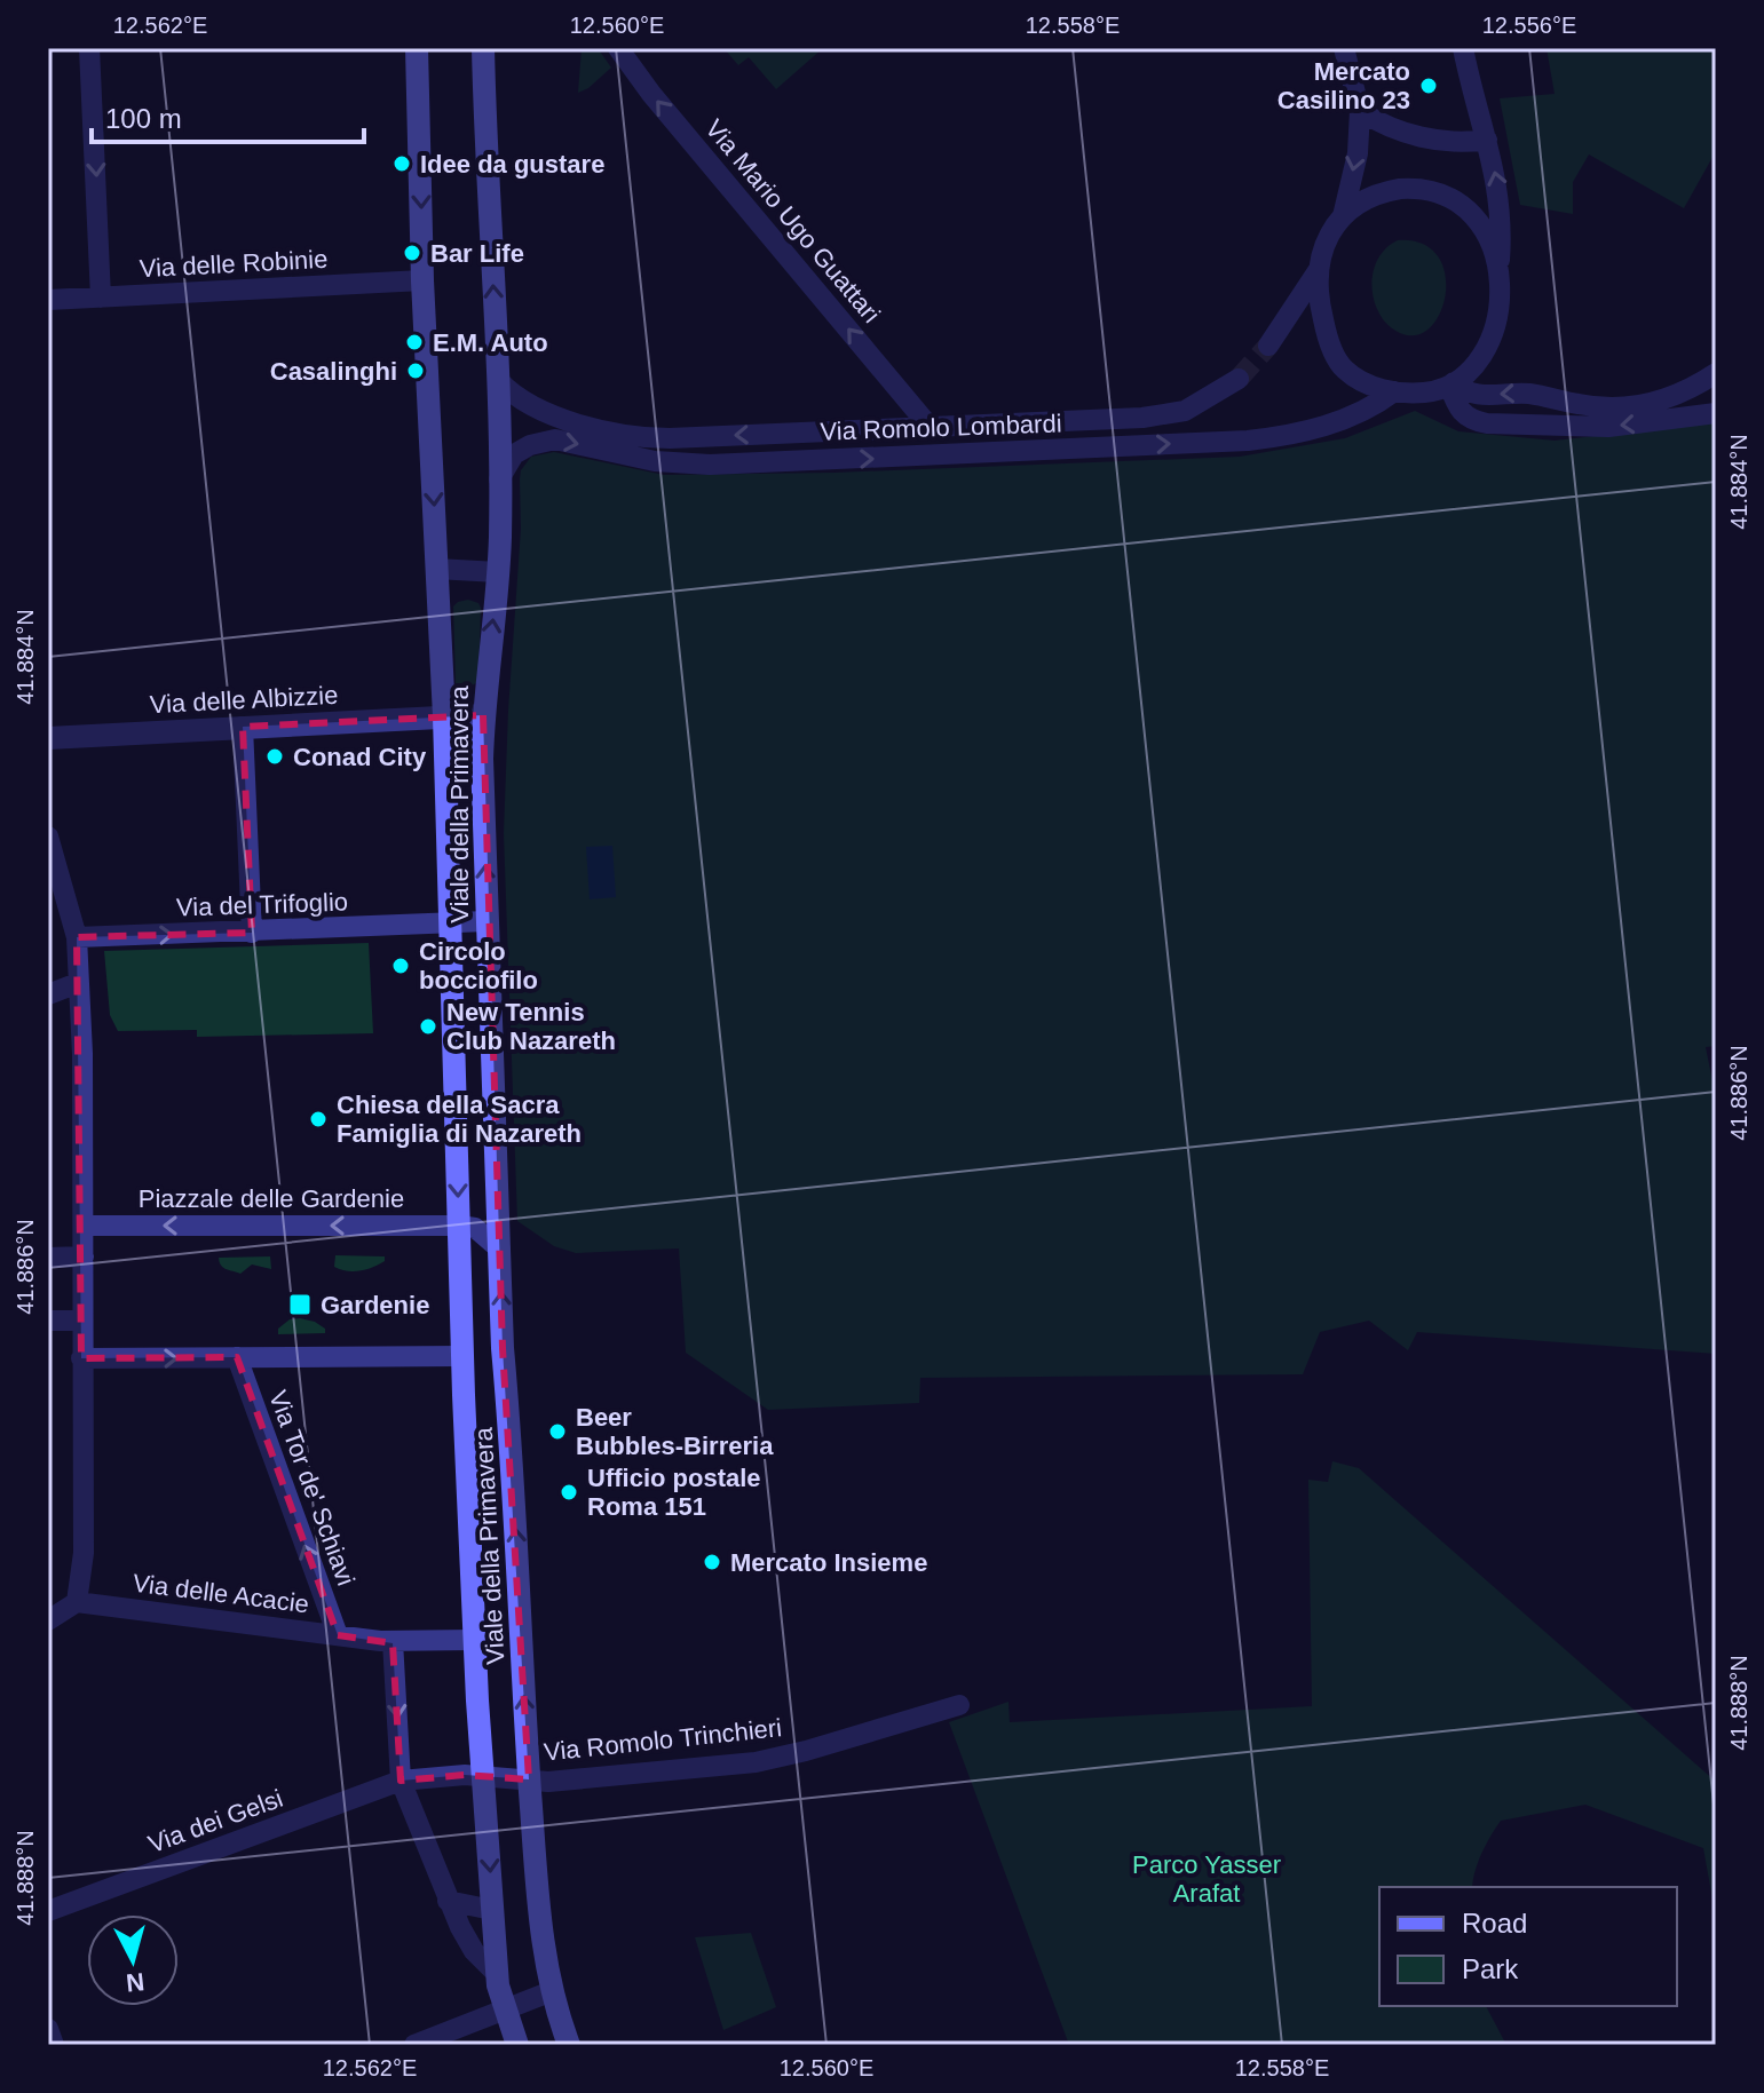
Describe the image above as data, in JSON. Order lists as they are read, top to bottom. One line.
{"streets":{"main road":["Viale della Primavera"],"street":["Via Mario Ugo Guattari","Via delle Robinie","Via Romolo Lombardi","Via delle Albizzie","Via del Trifoglio","Piazzale delle Gardenie","Via Tor de' Schiavi","Via delle Acacie","Via Romolo Trinchieri","Via dei Gelsi"]},"crossings":[["Via Mario Ugo Guattari","Via Romolo Lombardi"],["Via delle Robinie","Viale della Primavera"],["Via Romolo Lombardi","Viale della Primavera"],["Via delle Albizzie","Viale della Primavera"],["Viale della Primavera","Via del Trifoglio"],["Viale della Primavera","Piazzale delle Gardenie"],["Viale della Primavera","Via delle Acacie"],["Viale della Primavera","Via Romolo Trinchieri"],["Viale della Primavera","Via dei Gelsi"],["Via Tor de' Schiavi","Via delle Acacie"],["Via Romolo Trinchieri","Via dei Gelsi"]],"one_way":["Via Mario Ugo Guattari","Via del Trifoglio","Via Tor de' Schiavi"],"parks":["Parco Yasser Arafat"],"places":{"other":["Mercato Casilino 23","Idee da gustare","Bar Life","E.M. Auto","Casalinghi","Conad City","Circolo bocciofilo","New Tennis Club Nazareth","Chiesa della Sacra Famiglia di Nazareth","Beer Bubbles-Birreria","Ufficio postale Roma 151","Mercato Insieme"],"transit":["Gardenie"]},"legend":["Road","Park"],"scale_bar":"100 m","north":"bottom","coordinates":["12.562°E","12.560°E","12.558°E","12.556°E","41.884°N","41.886°N","41.888°N"]}
